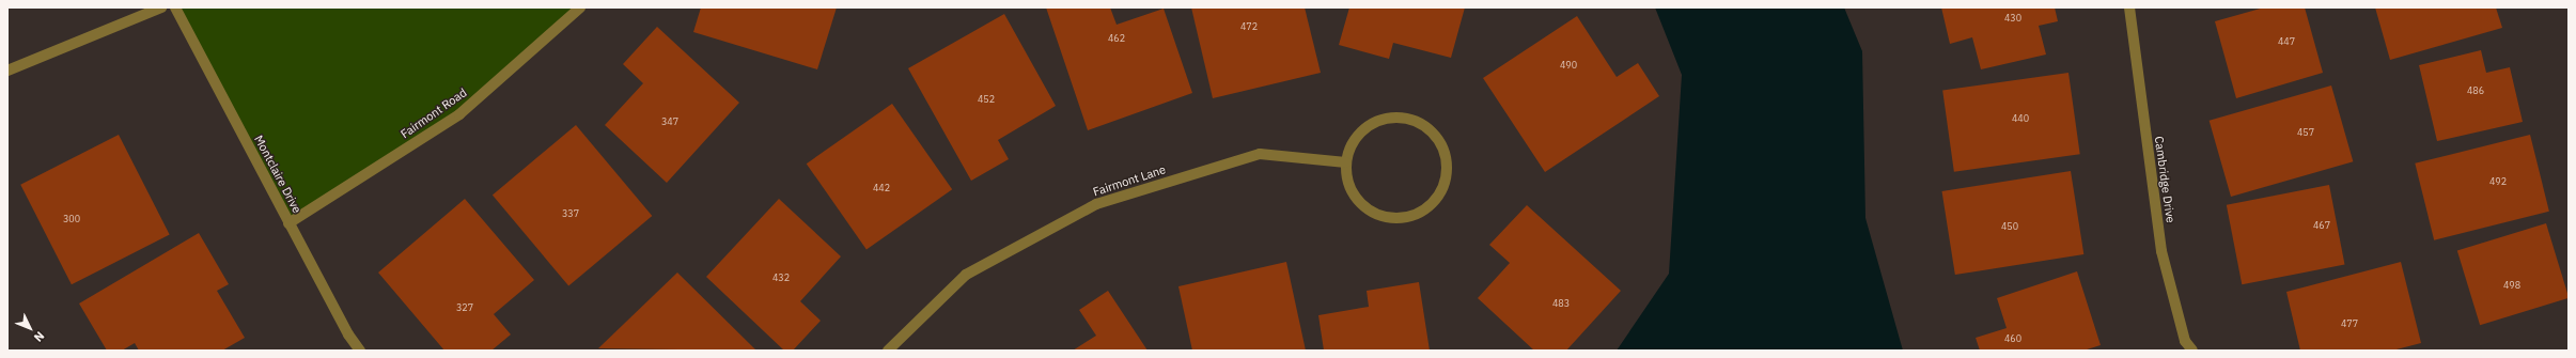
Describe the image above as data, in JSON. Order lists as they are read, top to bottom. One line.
{"streets":{"street":["Fairmont Road","Montclaire Drive","Cambridge Drive","Fairmont Lane"]},"crossings":[["Fairmont Road","Montclaire Drive"]],"house_numbers":["430","472","462","447","490","486","452","440","347","457","492","442","337","300","467","450","432","498","483","327","477","460"],"north":"bottom right"}
